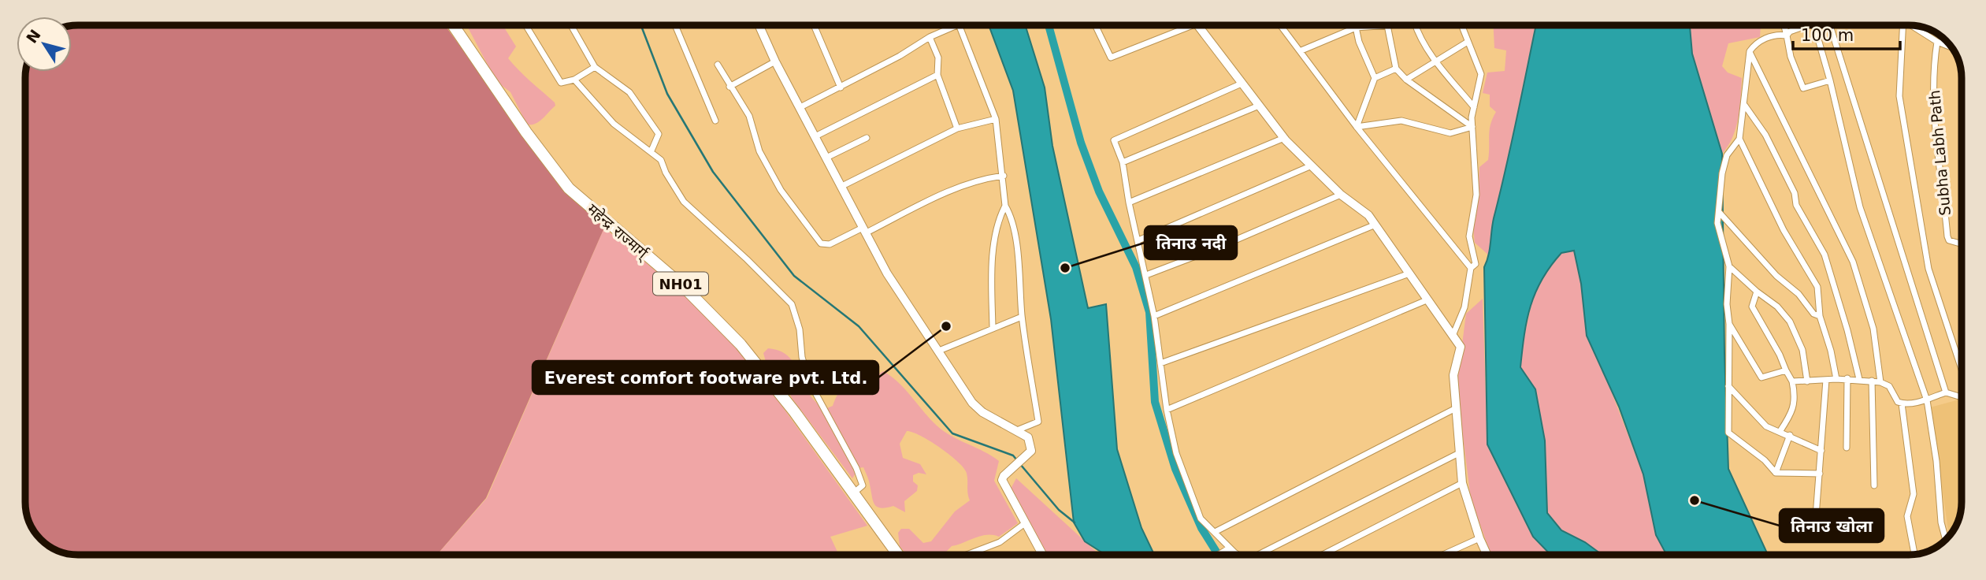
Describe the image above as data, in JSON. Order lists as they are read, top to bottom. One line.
{"streets":{"highway":["महेन्द्र राज्मार्ग्","NH01"],"street":["Subha Labh Path"]},"places":["तिनाउ नदी","Everest comfort footware pvt. Ltd.","तिनाउ खोला"],"scale_bar":"100 m","north":"top left"}
